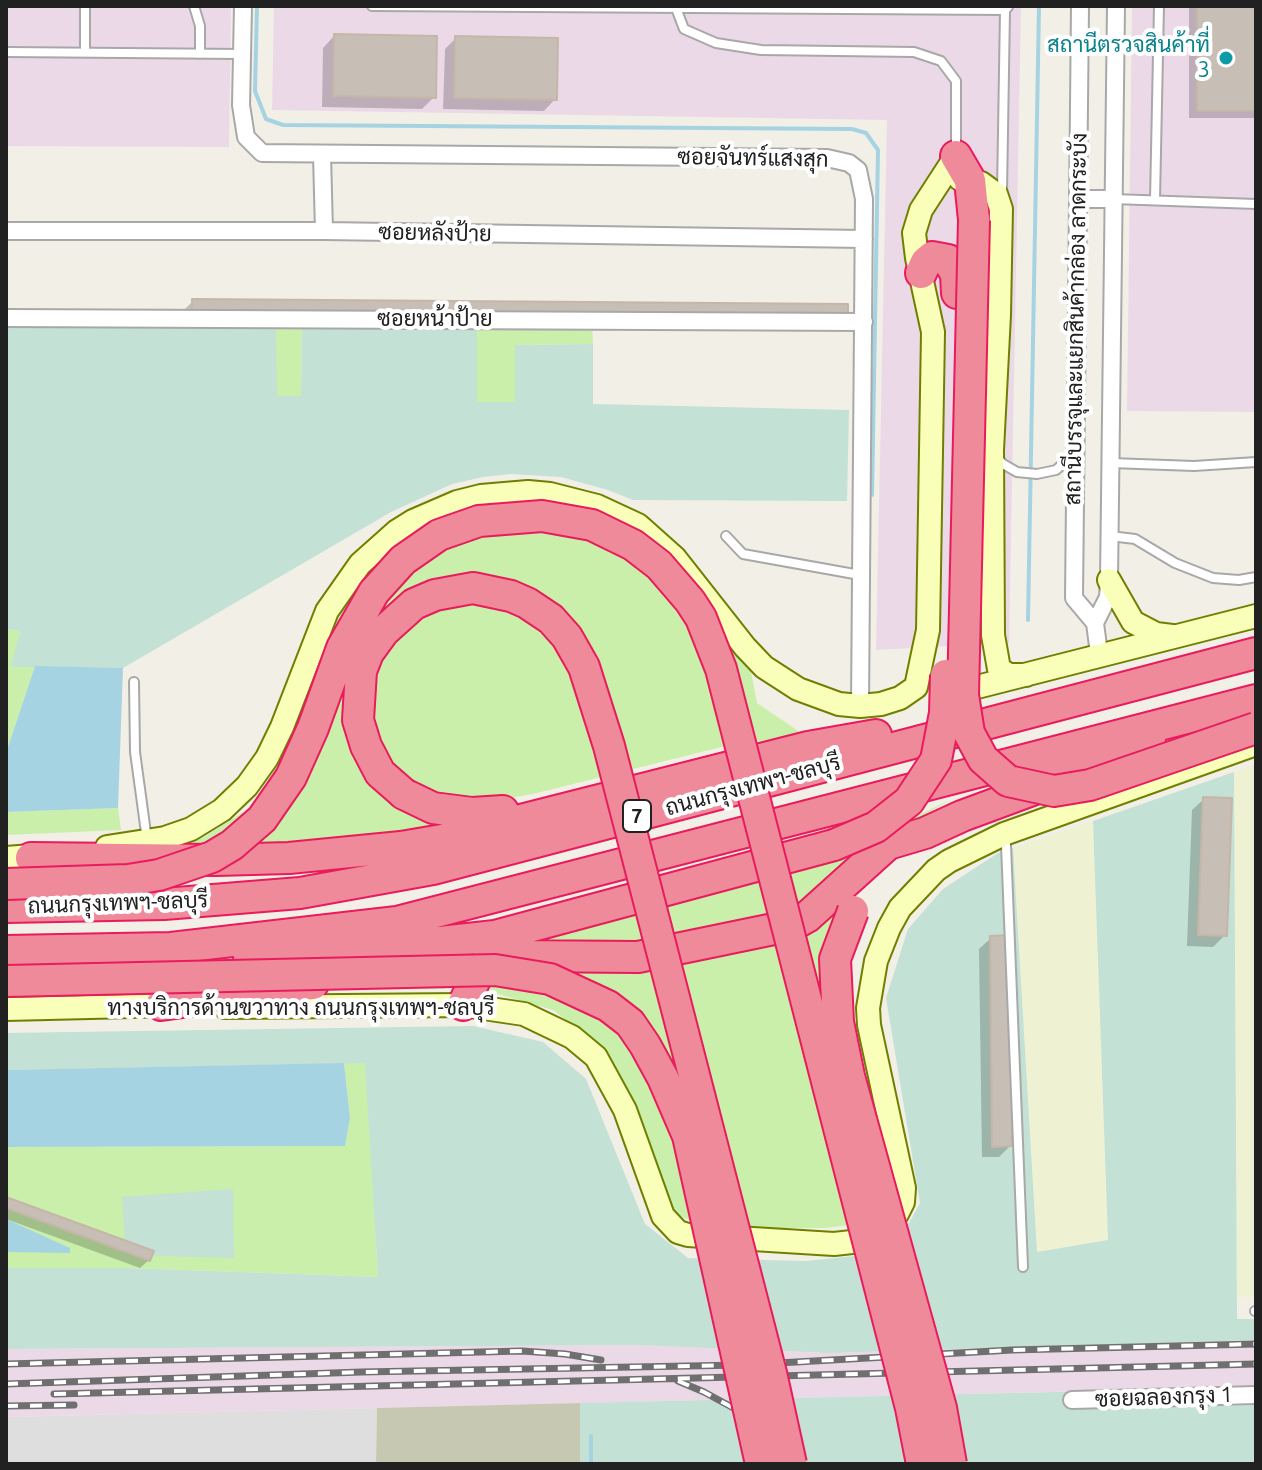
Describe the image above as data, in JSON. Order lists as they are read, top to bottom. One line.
{"streets":{"highway":["ถนนกรุงเทพฯ-ชลบุรี","7"],"main road":["ทางบริการด้านขวาทาง ถนนกรุงเทพฯ-ชลบุรี"],"street":["ซอยจันทร์แสงสุก","ซอยหลังป้าย","ซอยหน้าป้าย","สถานีบรรจุและแยกสินค้ากล่อง ลาดกระบัง","ซอยฉลองกรุง 1"]},"crossings":[["ซอยจันทร์แสงสุก","ซอยหลังป้าย"],["ซอยจันทร์แสงสุก","ซอยหน้าป้าย"]],"places":["สถานีตรวจสินค้าที่ 3"]}
